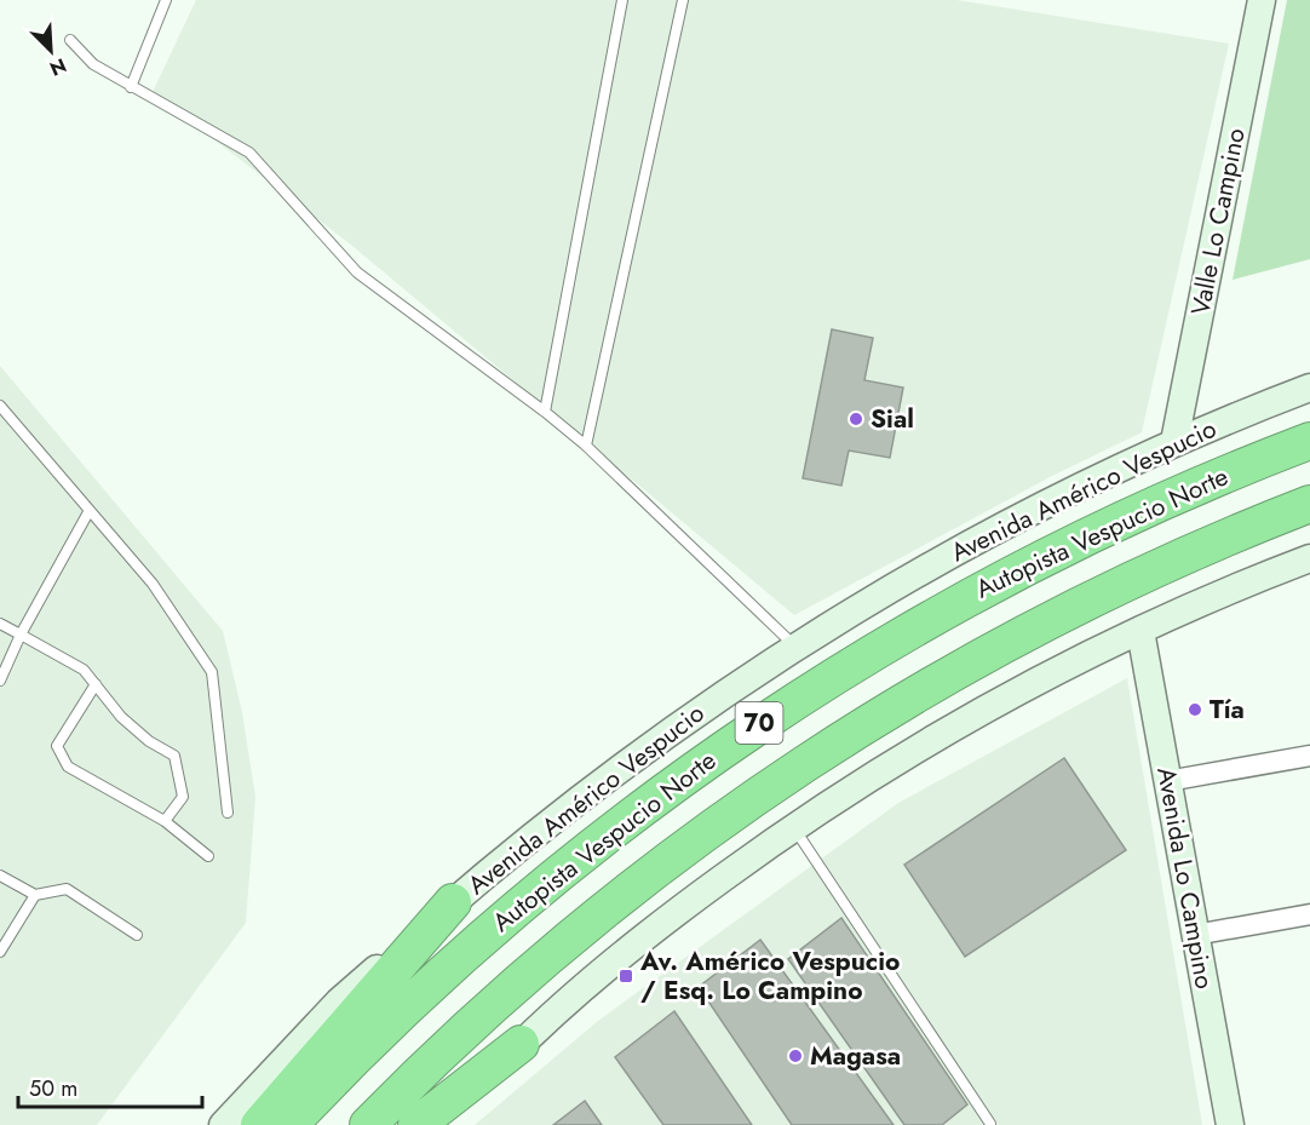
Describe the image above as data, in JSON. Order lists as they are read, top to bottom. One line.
{"streets":{"highway":["Autopista Vespucio Norte","70"],"main road":["Valle Lo Campino","Avenida Américo Vespucio","Avenida Lo Campino"]},"crossings":[["Valle Lo Campino","Avenida Américo Vespucio"]],"places":{"other":["Sial","Tía","Magasa"],"transit":["Av. Américo Vespucio / Esq. Lo Campino"]},"scale_bar":"50 m","north":"bottom right"}
